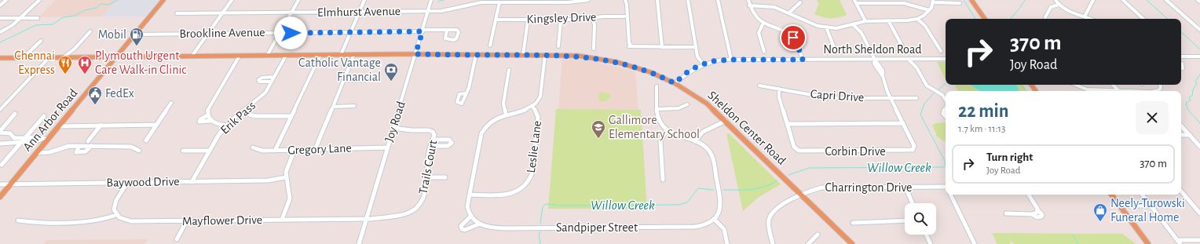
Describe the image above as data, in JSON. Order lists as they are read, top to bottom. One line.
{"streets":{"main road":["Ann Arbor Road","Sheldon Center Road"],"street":["Elmhurst Avenue","Kingsley Drive","Brookline Avenue","North Sheldon Road","Capri Drive","Erik Pass","Joy Road","Leslie Lane","Gregory Lane","Corbin Drive","Trails Court","Baywood Drive","Charrington Drive","Mayflower Drive","Sandpiper Street"]},"crossings":[["Elmhurst Avenue","Joy Road"],["Brookline Avenue","Ann Arbor Road"],["Brookline Avenue","Joy Road"],["North Sheldon Road","Sheldon Center Road"],["Erik Pass","Baywood Drive"],["Ann Arbor Road","Baywood Drive"],["Joy Road","Gregory Lane"],["Joy Road","Trails Court"],["Joy Road","Mayflower Drive"],["Sheldon Center Road","Charrington Drive"],["Trails Court","Mayflower Drive"]],"water":["Willow Creek"],"places":{"fuel station":["Mobil"],"restaurant":["Chennai Express"],"hospital":["Plymouth Urgent Care Walk-in Clinic"],"bank":["Catholic Vantage Financial"],"public building":["FedEx"],"school or university":["Gallimore Elementary School"],"shop":["Neely-Turowski Funeral Home"]},"page":{"turn":["370 m","Joy Road"],"heading":["22 min","1.7 km · 11:13"],"list":[{"name":"Turn right","note":"Joy Road","value":"370 m"}]}}
